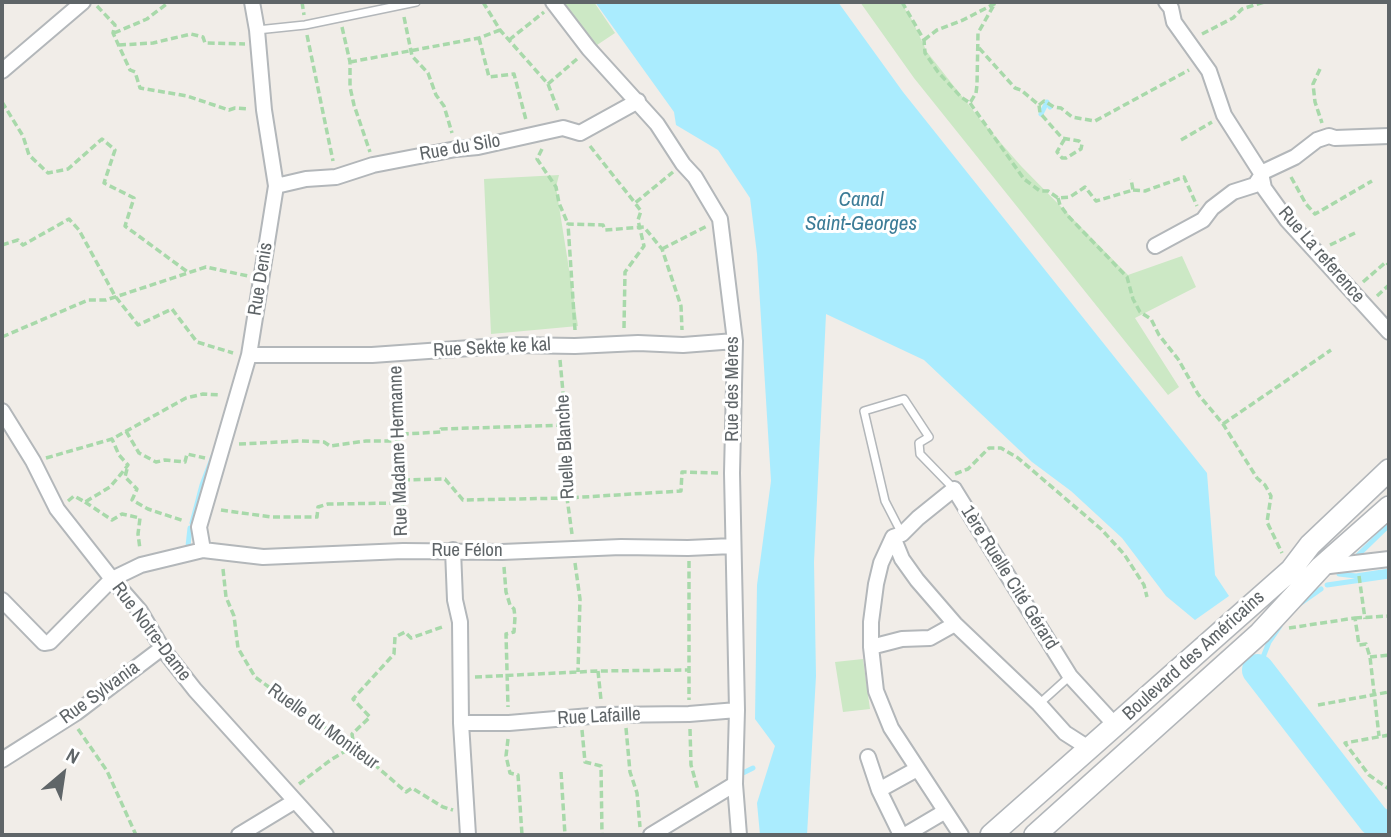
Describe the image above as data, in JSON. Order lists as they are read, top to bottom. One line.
{"streets":{"main road":["Boulevard des Américains"],"street":["Rue du Silo","Rue La reference","Rue Denis","Rue Sekte ke kal","Rue des Mères","Rue Félon","1ère Ruelle Cité Gérard","Rue Notre-Dame","Rue Sylvania","Rue Lafaille"],"path":["Ruelle Blanche","Rue Madame Hermanne","Ruelle du Moniteur"]},"crossings":[["Rue du Silo","Rue Denis"],["Rue Denis","Rue Sekte ke kal"],["Rue Denis","Rue Félon"],["Rue Sekte ke kal","Rue des Mères"],["Rue Sekte ke kal","Ruelle Blanche"],["Rue Sekte ke kal","Rue Madame Hermanne"],["Rue des Mères","Rue Félon"],["Rue des Mères","Rue Lafaille"],["Ruelle Blanche","Rue Félon"],["Rue Madame Hermanne","Rue Félon"],["Rue Félon","Ruelle du Moniteur"],["1ère Ruelle Cité Gérard","Boulevard des Américains"],["Rue Notre-Dame","Rue Sylvania"]],"water":["Canal Saint-Georges"],"north":"top right"}
